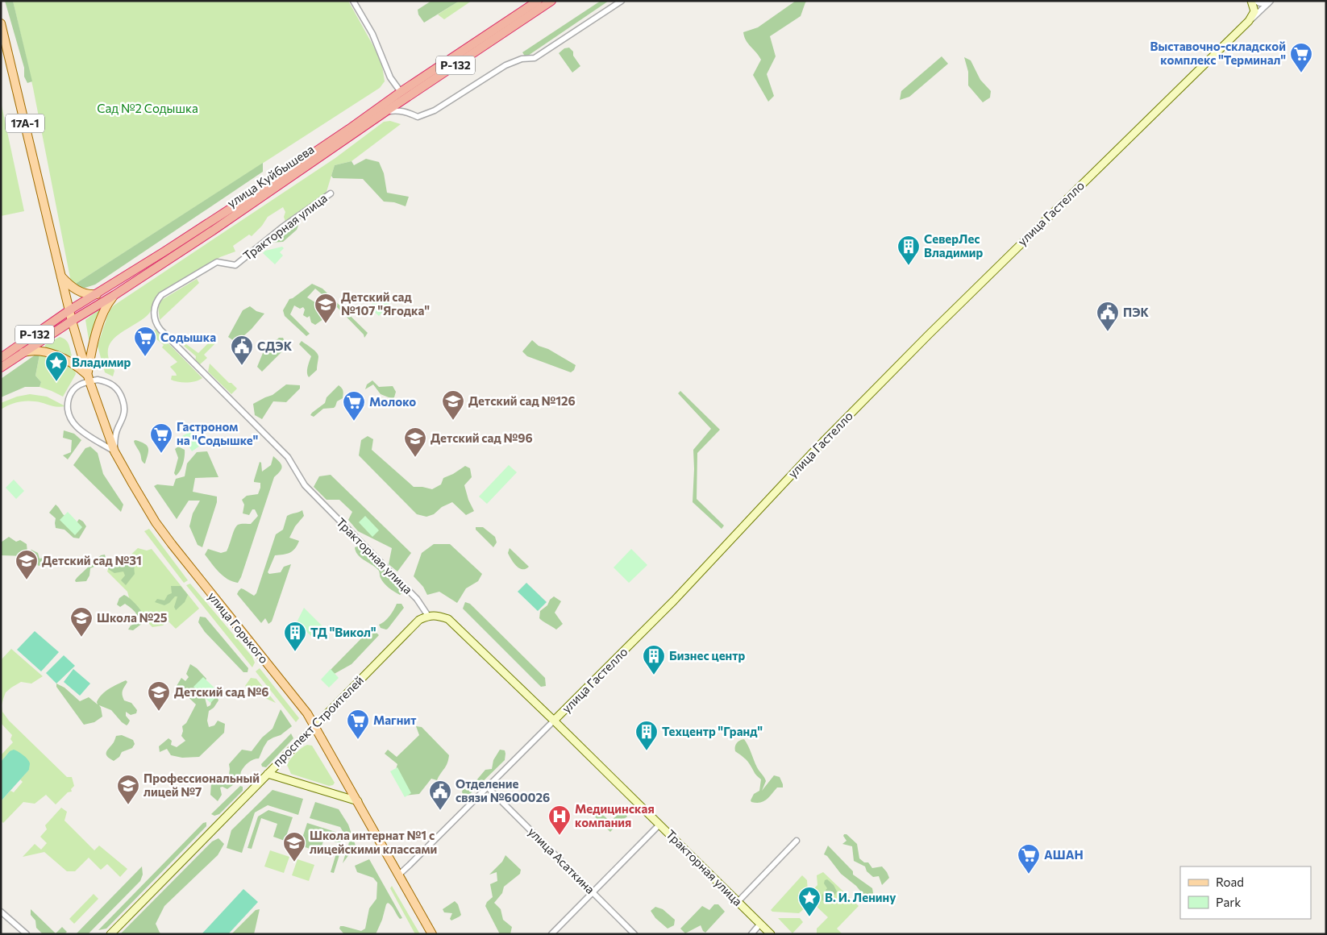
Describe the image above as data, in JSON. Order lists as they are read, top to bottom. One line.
{"streets":{"highway":["Р-132","улица Куйбышева"],"main road":["17А-1","улица Гастелло","Тракторная улица","улица Горького","проспект Строителей"],"street":["улица Асаткина"]},"crossings":[["17А-1","улица Куйбышева"],["17А-1","улица Горького"],["улица Куйбышева","улица Горького"],["улица Гастелло","Тракторная улица"],["улица Гастелло","улица Горького"],["улица Гастелло","улица Асаткина"],["Тракторная улица","проспект Строителей"],["улица Горького","проспект Строителей"]],"parks":["Сад №2 Содышка"],"places":{"supermarket":["Выставочно-складской комплекс \"Терминал\"","Содышка","Молоко","Гастроном на \"Содышке\"","Магнит","АШАН"],"building":["СеверЛес Владимир","ТД \"Викол\"","Бизнес центр","Техцентр \"Гранд\""],"school or university":["Детский сад №107 \"Ягодка\"","Детский сад №126","Детский сад №96","Детский сад №31","Школа №25","Детский сад №6","Профессиональный лицей №7","Школа интернат №1 с лицейскими классами"],"public building":["ПЭК","СДЭК","Отделение связи №600026"],"place":["Владимир","В. И. Ленину"],"hospital":["Медицинская компания"]},"legend":["Road","Park"]}
